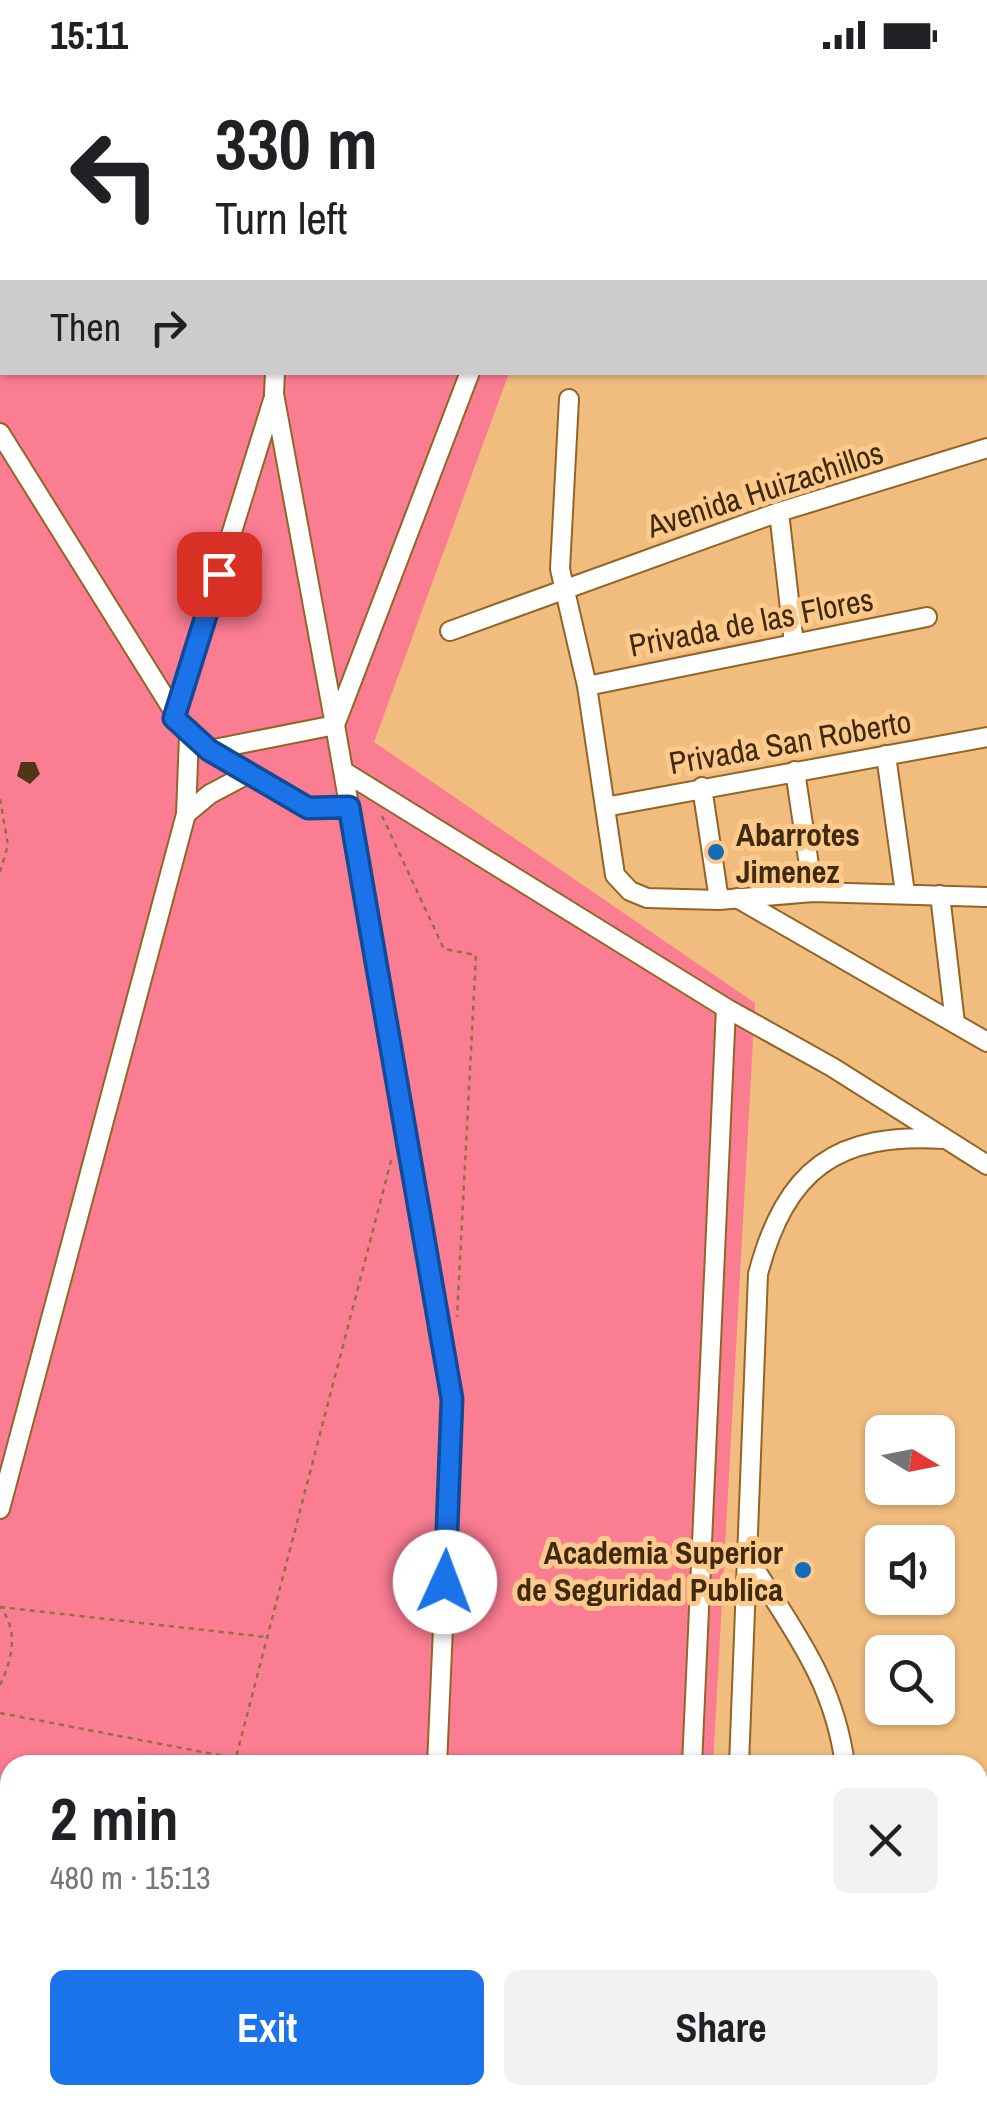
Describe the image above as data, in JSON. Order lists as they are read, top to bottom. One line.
{"streets":{"street":["Avenida Huizachillos","Privada de las Flores","Privada San Roberto"]},"places":["Abarrotes Jimenez","Academia Superior de Seguridad Publica"],"north":"right","page":{"status":"15:11","turn":["330 m","Turn left"],"then":"Then","heading":["2 min","480 m · 15:13"],"buttons":["Exit","Share"]}}
